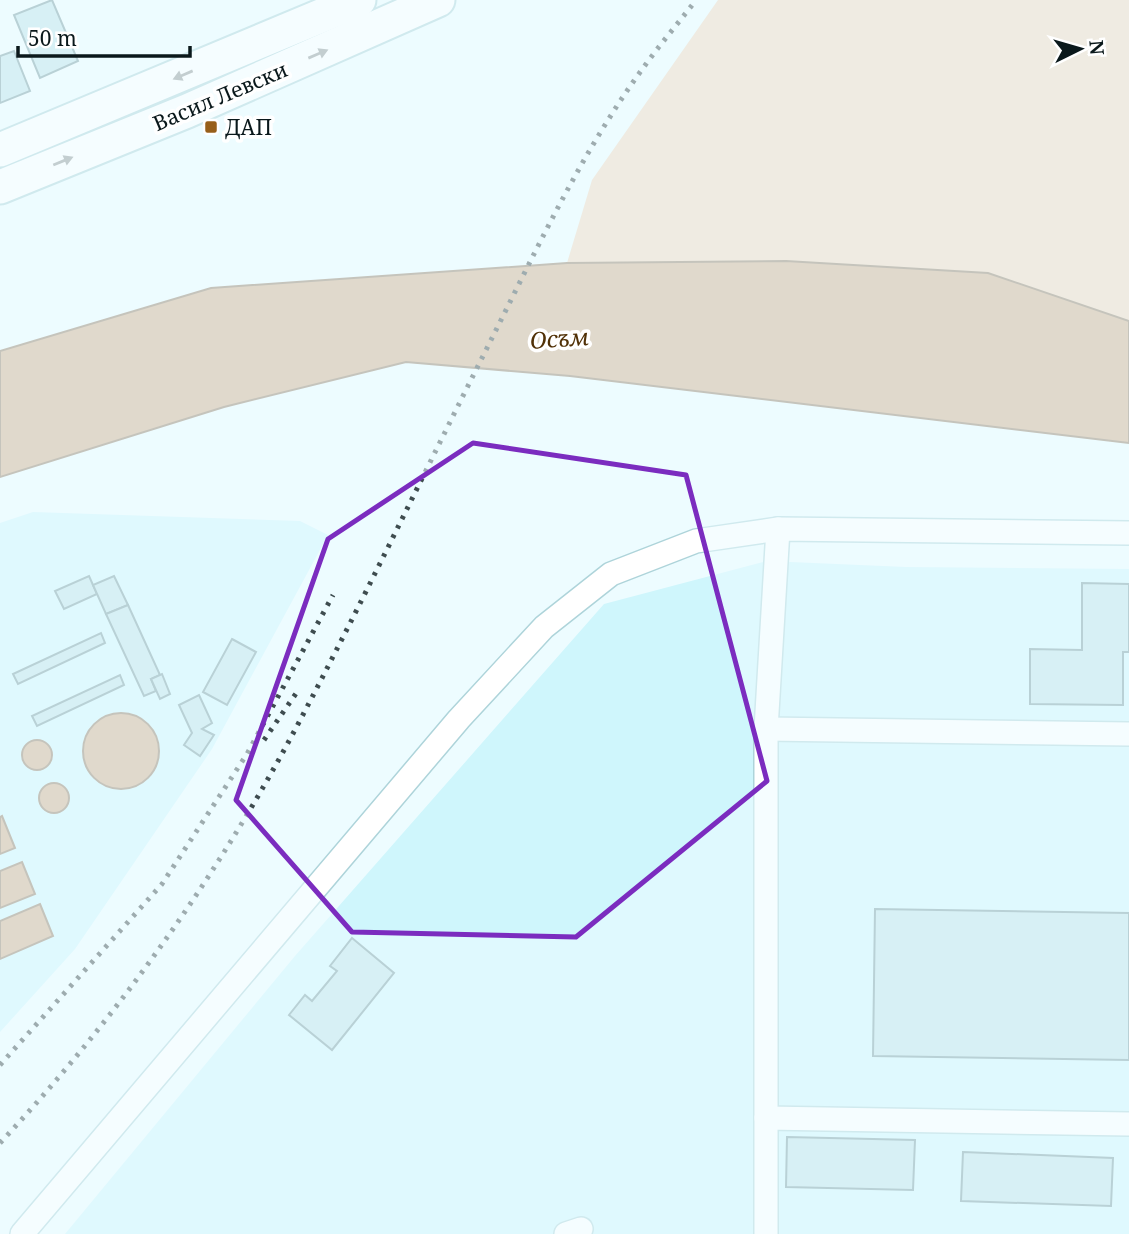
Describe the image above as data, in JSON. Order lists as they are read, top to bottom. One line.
{"streets":{"main road":["Васил Левски"]},"water":["Осъм"],"places":{"transit":["ДАП"]},"scale_bar":"50 m","north":"right"}
